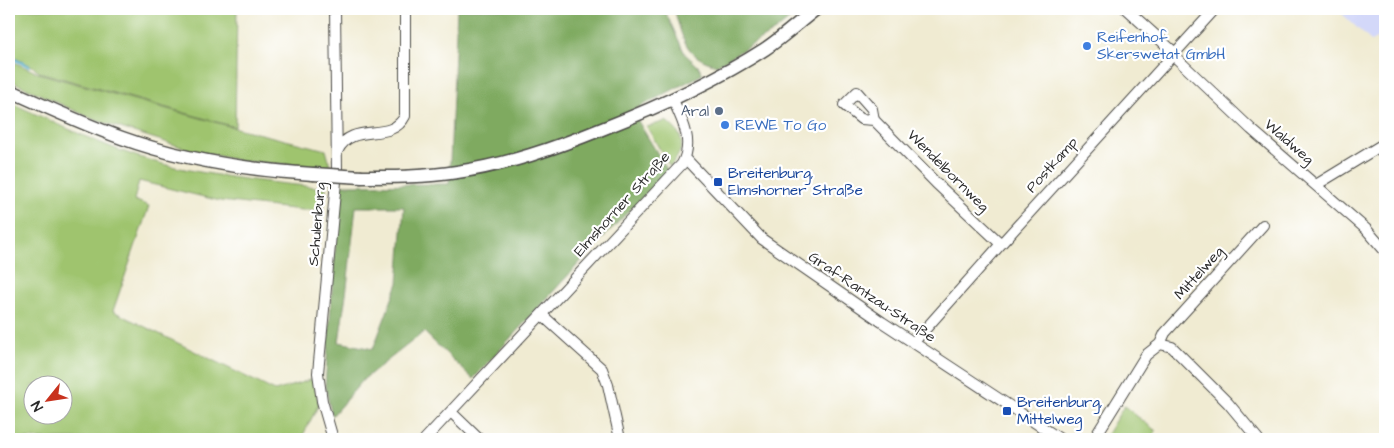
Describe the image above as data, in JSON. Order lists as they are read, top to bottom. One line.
{"streets":{"street":["Waldweg","Postkamp","Wendelbornweg","Elmshorner Straße","Schulenburg","Mittelweg","Graf-Rantzau-Straße"]},"crossings":[["Waldweg","Postkamp"],["Postkamp","Wendelbornweg"],["Postkamp","Graf-Rantzau-Straße"],["Elmshorner Straße","Graf-Rantzau-Straße"]],"places":{"other":["Reifenhof Skerswetat GmbH","Aral","REWE To Go"],"transit":["Breitenburg, Elmshorner Straße","Breitenburg, Mittelweg"]},"north":"bottom left"}
